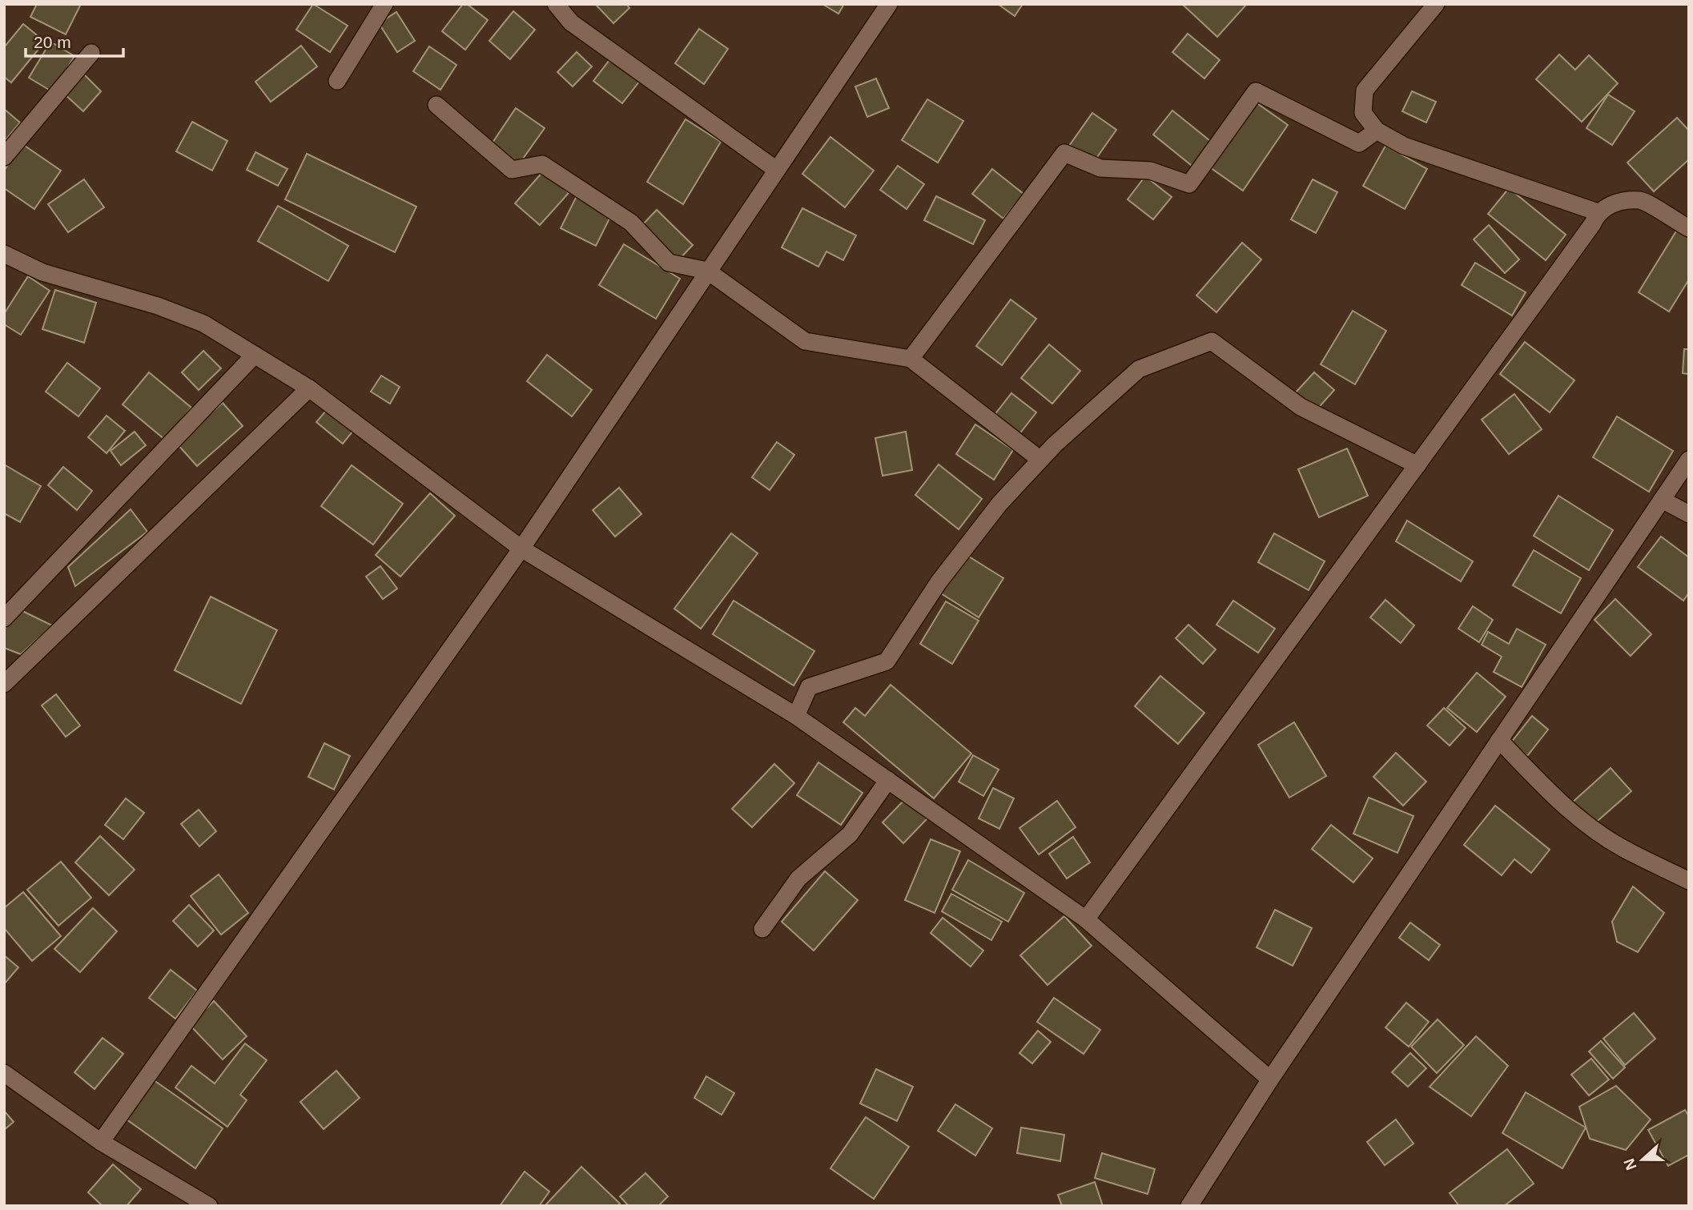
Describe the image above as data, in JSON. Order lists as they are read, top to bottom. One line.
{"scale_bar":"20 m","north":"left"}
